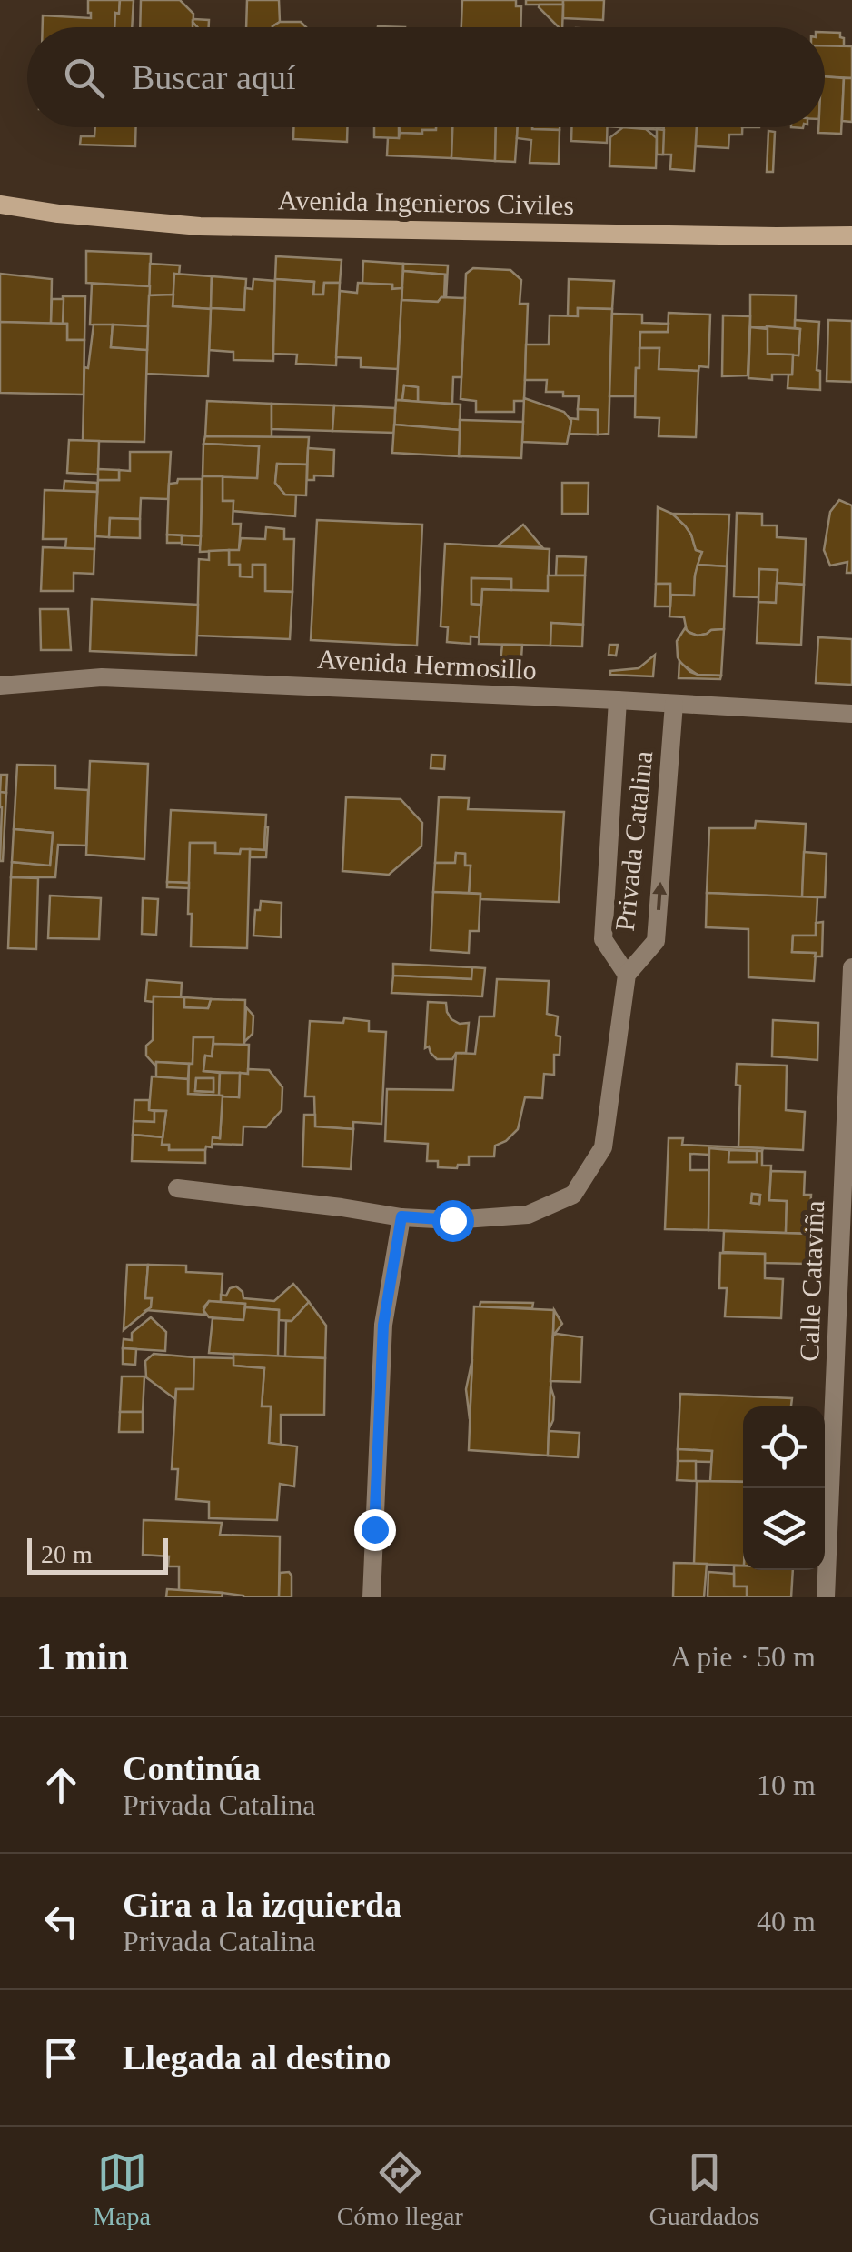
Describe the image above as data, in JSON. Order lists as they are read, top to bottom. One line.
{"streets":{"street":["Avenida Ingenieros Civiles","Avenida Hermosillo","Privada Catalina","Calle Cataviña"]},"crossings":[["Avenida Hermosillo","Privada Catalina"]],"scale_bar":"20 m","page":{"search":"Buscar aquí","scale":"20 m","heading":["1 min","A pie · 50 m"],"list":[["Continúa","Privada Catalina","10 m"],["Gira a la izquierda","Privada Catalina","40 m"],"Llegada al destino"],"nav":["Mapa","Cómo llegar","Guardados"]}}
